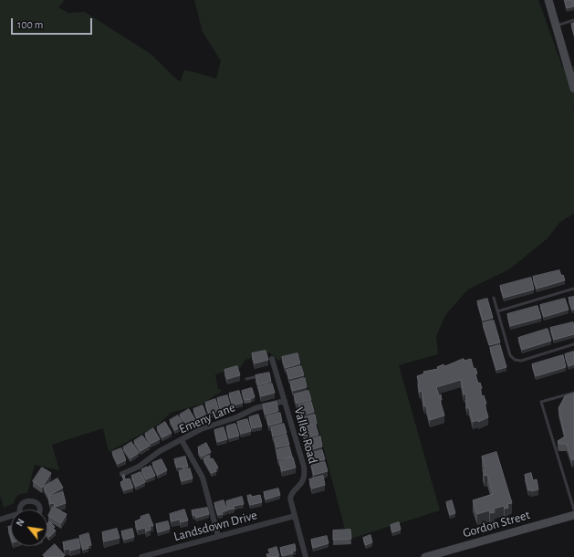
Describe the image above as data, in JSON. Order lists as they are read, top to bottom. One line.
{"streets":{"main road":["Gordon Street"],"street":["Emeny Lane","Valley Road","Landsdown Drive"]},"crossings":[["Emeny Lane","Valley Road"],["Valley Road","Landsdown Drive"]],"scale_bar":"100 m","north":"top left"}
